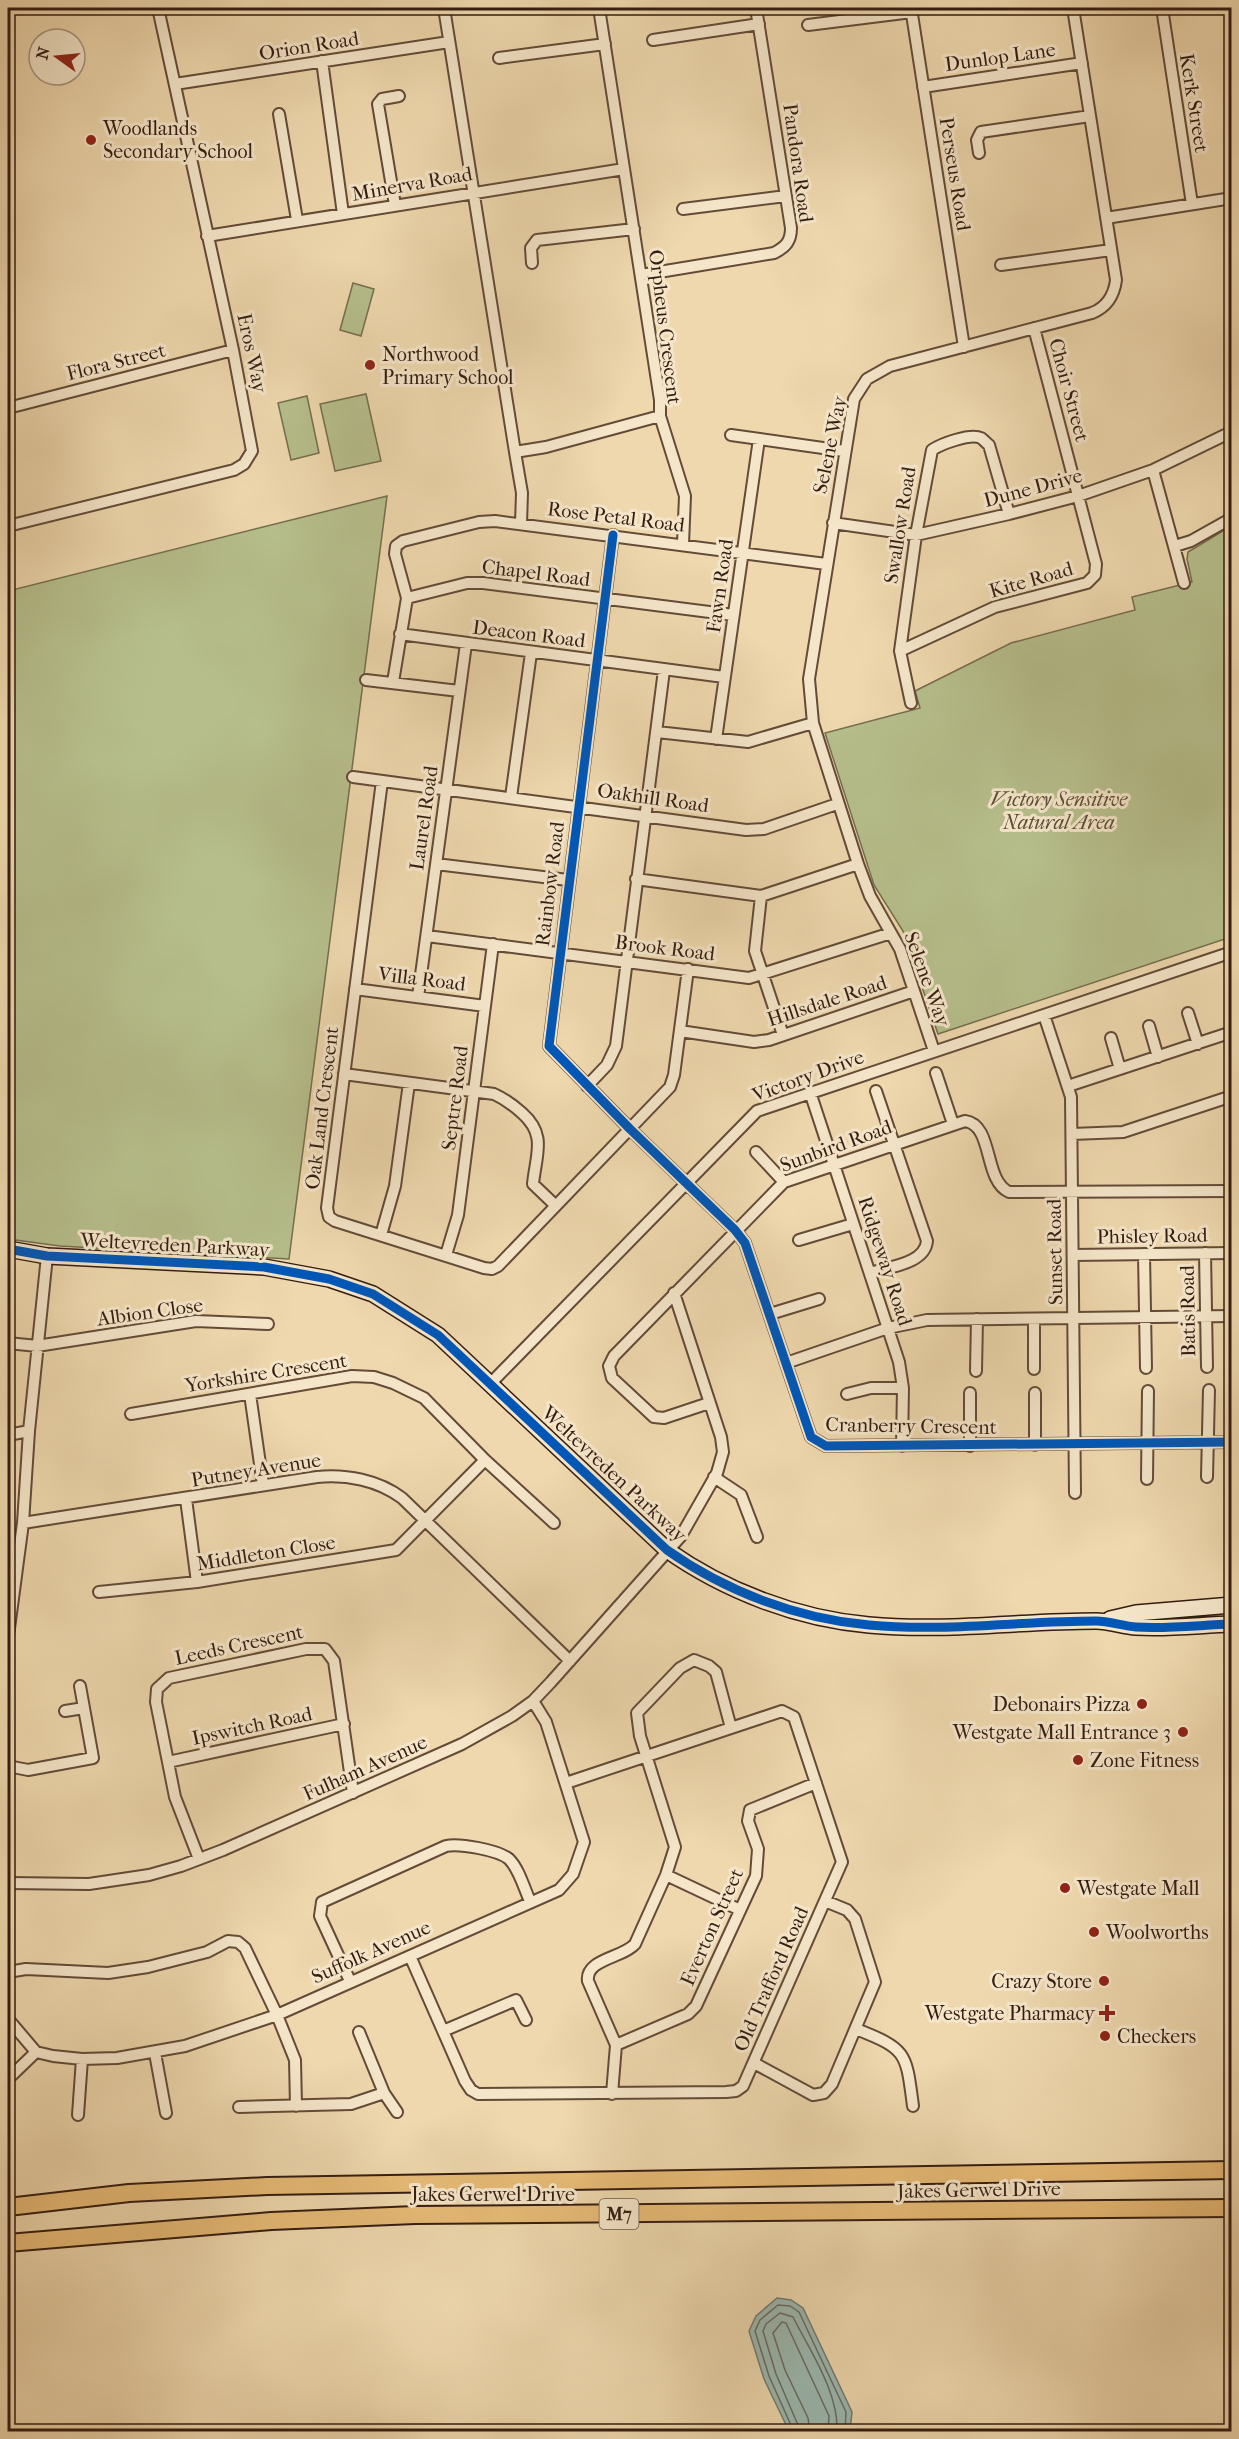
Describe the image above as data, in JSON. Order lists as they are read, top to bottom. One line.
{"streets":{"main road":["Jakes Gerwel Drive","M7"],"street":["Orion Road","Dunlop Lane","Kerk Street","Pandora Road","Perseus Road","Minerva Road","Orpheus Crescent","Eros Way","Flora Street","Choir Street","Selene Way","Dune Drive","Rose Petal Road","Swallow Road","Chapel Road","Kite Road","Fawn Road","Deacon Road","Oakhill Road","Laurel Road","Rainbow Road","Brook Road","Villa Road","Hillsdale Road","Victory Drive","Septre Road","Oak Land Crescent","Sunbird Road","Phisley Road","Weltevreden Parkway","Sunset Road","Ridgeway Road","Batis Road","Albion Close","Yorkshire Crescent","Cranberry Crescent","Putney Avenue","Middleton Close","Leeds Crescent","Ipswitch Road","Fulham Avenue","Everton Street","Suffolk Avenue","Old Trafford Road"]},"crossings":[["Orion Road","Eros Way"],["Dunlop Lane","Perseus Road"],["Dunlop Lane","Selene Way"],["Pandora Road","Orpheus Crescent"],["Perseus Road","Selene Way"],["Minerva Road","Orpheus Crescent"],["Minerva Road","Eros Way"],["Eros Way","Flora Street"],["Choir Street","Selene Way"],["Choir Street","Dune Drive"],["Choir Street","Kite Road"],["Selene Way","Dune Drive"],["Selene Way","Rose Petal Road"],["Selene Way","Oakhill Road"],["Selene Way","Brook Road"],["Selene Way","Hillsdale Road"],["Selene Way","Victory Drive"],["Dune Drive","Swallow Road"],["Dune Drive","Kite Road"],["Rose Petal Road","Chapel Road"],["Rose Petal Road","Fawn Road"],["Rose Petal Road","Rainbow Road"],["Swallow Road","Kite Road"],["Chapel Road","Fawn Road"],["Chapel Road","Rainbow Road"],["Fawn Road","Deacon Road"],["Deacon Road","Laurel Road"],["Deacon Road","Rainbow Road"],["Oakhill Road","Laurel Road"],["Oakhill Road","Rainbow Road"],["Oakhill Road","Oak Land Crescent"],["Laurel Road","Brook Road"],["Laurel Road","Villa Road"],["Rainbow Road","Brook Road"],["Rainbow Road","Victory Drive"],["Rainbow Road","Oak Land Crescent"],["Rainbow Road","Cranberry Crescent"],["Brook Road","Septre Road"],["Brook Road","Oak Land Crescent"],["Villa Road","Septre Road"],["Villa Road","Oak Land Crescent"],["Hillsdale Road","Oak Land Crescent"],["Victory Drive","Weltevreden Parkway"],["Victory Drive","Sunset Road"],["Victory Drive","Ridgeway Road"],["Victory Drive","Cranberry Crescent"],["Septre Road","Oak Land Crescent"],["Sunbird Road","Ridgeway Road"],["Sunbird Road","Cranberry Crescent"],["Phisley Road","Sunset Road"],["Phisley Road","Batis Road"],["Weltevreden Parkway","Fulham Avenue"],["Sunset Road","Cranberry Crescent"],["Ridgeway Road","Cranberry Crescent"],["Putney Avenue","Middleton Close"],["Putney Avenue","Fulham Avenue"],["Leeds Crescent","Ipswitch Road"],["Leeds Crescent","Fulham Avenue"],["Fulham Avenue","Suffolk Avenue"],["Everton Street","Old Trafford Road"],["Suffolk Avenue","Old Trafford Road"]],"parks":["Victory Sensitive Natural Area"],"places":{"other":["Woodlands Secondary School","Northwood Primary School","Debonairs Pizza","Westgate Mall Entrance 3","Zone Fitness","Westgate Mall","Woolworths","Crazy Store","Checkers"],"health":["Westgate Pharmacy"]},"north":"left"}
